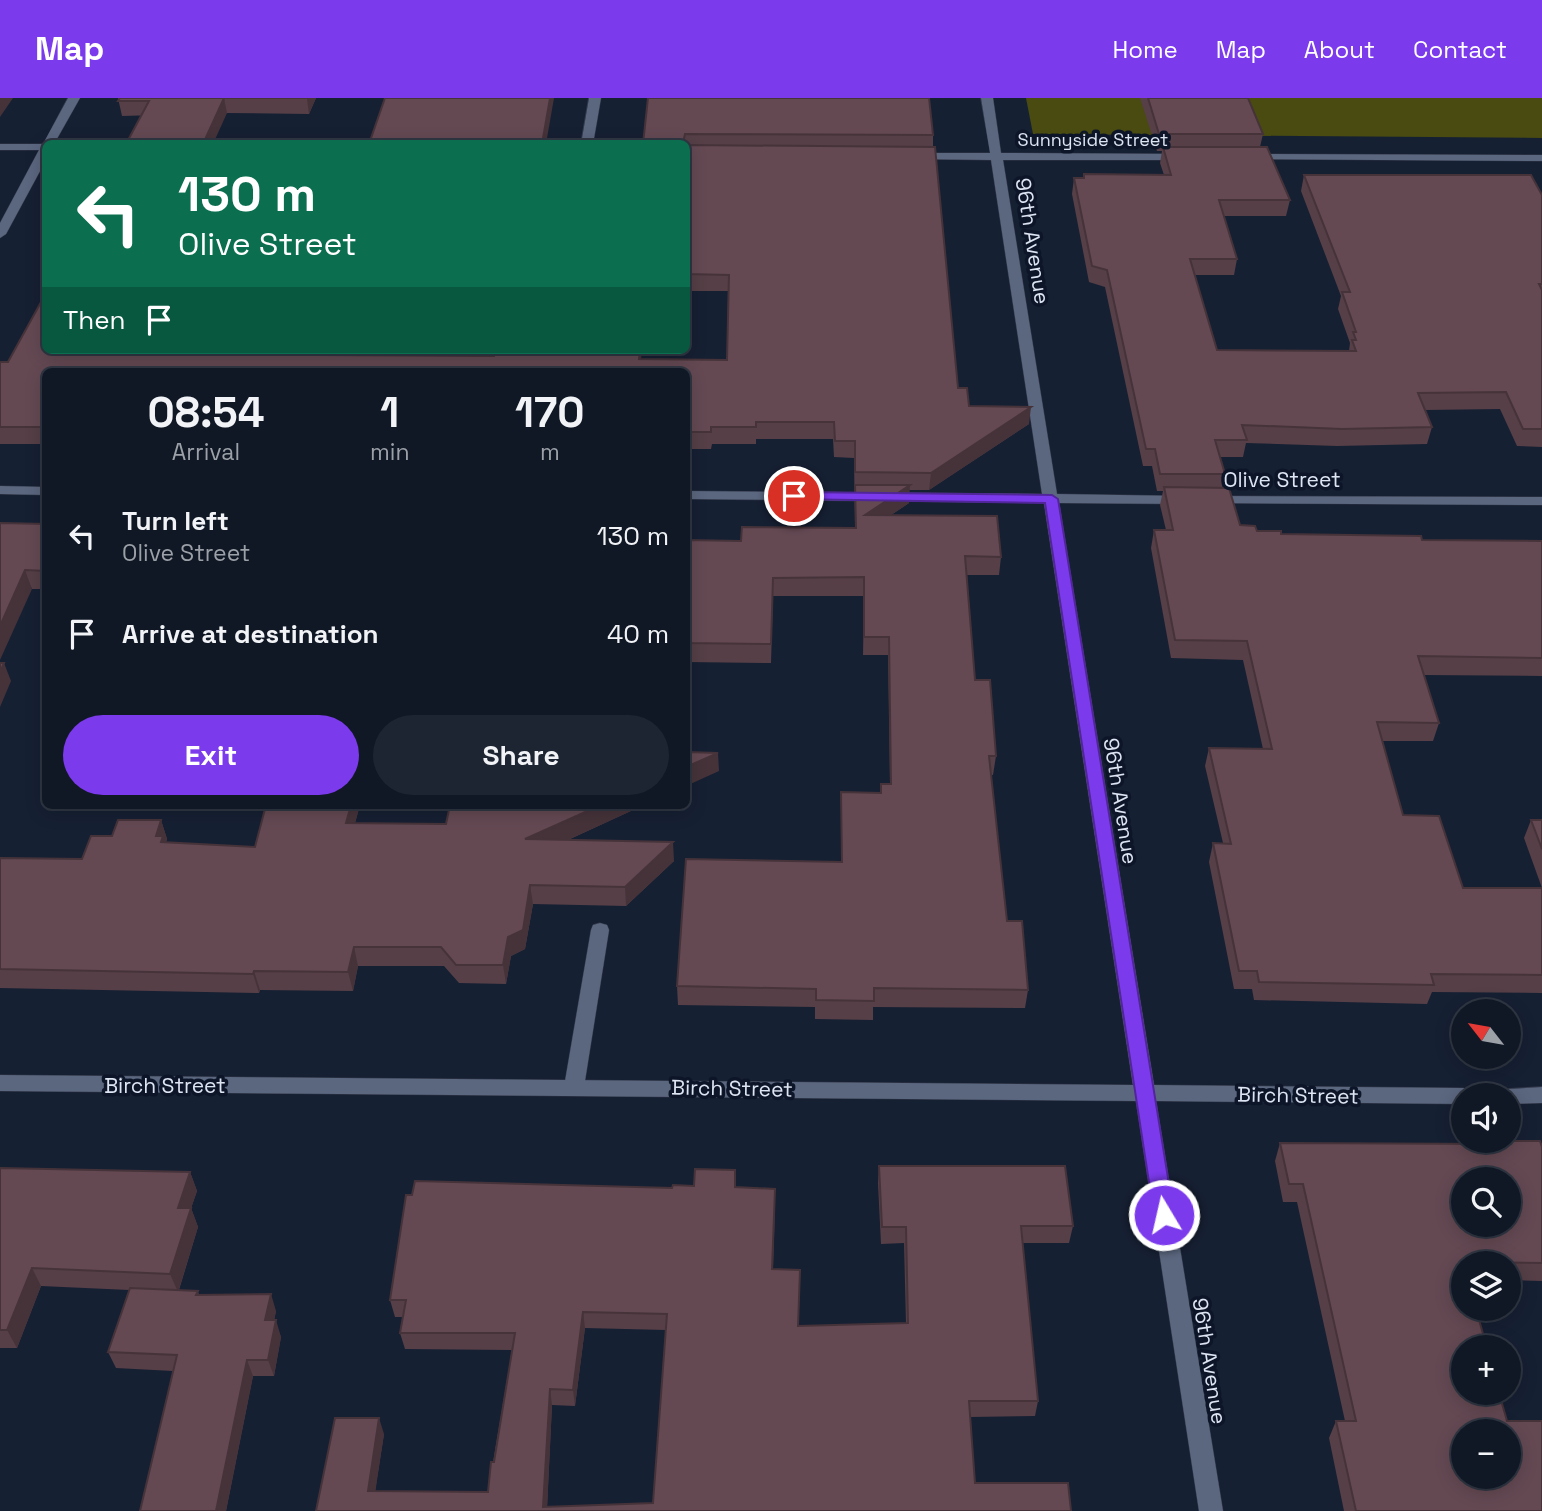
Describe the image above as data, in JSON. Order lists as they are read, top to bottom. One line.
{"streets":{"street":["Sunnyside Street","96th Avenue","Olive Street","Birch Street"]},"crossings":[["Sunnyside Street","96th Avenue"],["96th Avenue","Olive Street"],["96th Avenue","Birch Street"]],"north":"top left","page":{"header":"Map","nav":["Home","Map","About","Contact"],"turn":["130 m","Olive Street"],"then":"Then","eta":["08:54","Arrival","1","min","170","m"],"list":[{"name":"Turn left","note":"Olive Street","value":"130 m"},{"name":"Arrive at destination","value":"40 m"}],"buttons":["Exit","Share"],"map_buttons":["+","−"]}}
